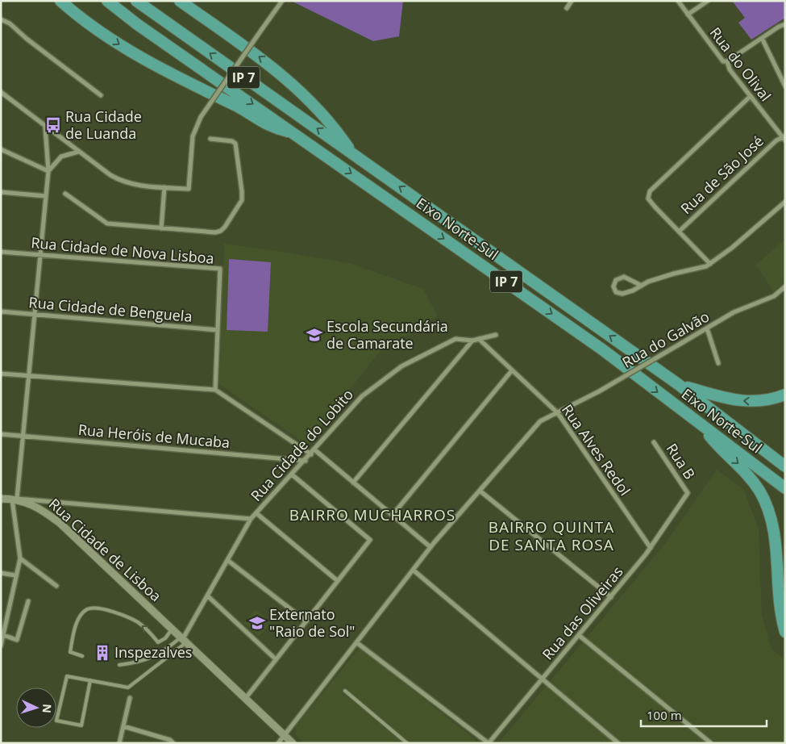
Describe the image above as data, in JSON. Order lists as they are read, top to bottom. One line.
{"streets":{"highway":["IP 7","Eixo Norte-Sul"],"street":["Rua do Olival","Rua de São José","Rua Cidade de Nova Lisboa","Rua Cidade de Benguela","Rua do Galvão","Rua Heróis de Mucaba","Rua Cidade do Lobito","Rua Alves Redol","Rua B","Rua Cidade de Lisboa","Rua das Oliveiras"]},"crossings":[["Rua do Olival","Rua de São José"],["Rua Cidade de Nova Lisboa","Rua Cidade de Benguela"],["Rua do Galvão","Rua Alves Redol"],["Rua do Galvão","Rua Cidade de Lisboa"],["Rua Heróis de Mucaba","Rua Cidade do Lobito"],["Rua Cidade do Lobito","Rua Alves Redol"],["Rua Cidade do Lobito","Rua Cidade de Lisboa"],["Rua Alves Redol","Rua das Oliveiras"],["Rua B","Rua das Oliveiras"]],"districts":["BAIRRO MUCHARROS","BAIRRO QUINTA DE SANTA ROSA"],"places":{"bus stop":["Rua Cidade de Luanda"],"school or university":["Escola Secundária de Camarate","Externato \"Raio de Sol\""],"building":["Inspezalves"]},"scale_bar":"100 m","north":"right"}
